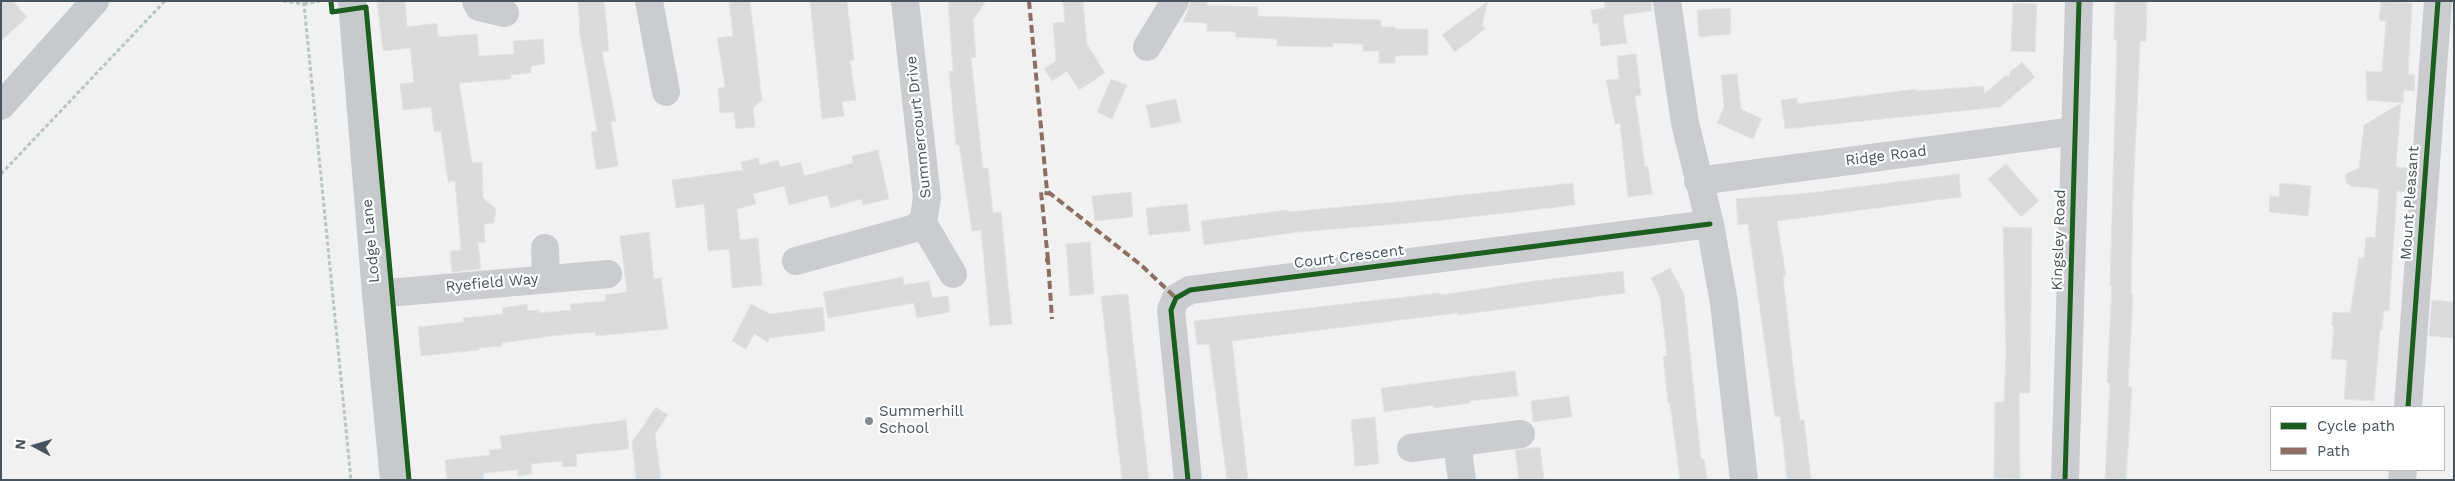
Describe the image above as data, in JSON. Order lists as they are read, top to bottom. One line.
{"streets":{"main road":["Lodge Lane"],"street":["Summercourt Drive","Ridge Road","Mount Pleasant","Kingsley Road","Court Crescent","Ryefield Way"]},"crossings":[["Ridge Road","Kingsley Road"],["Lodge Lane","Ryefield Way"]],"places":["Summerhill School"],"legend":["Cycle path","Path"],"north":"left"}
